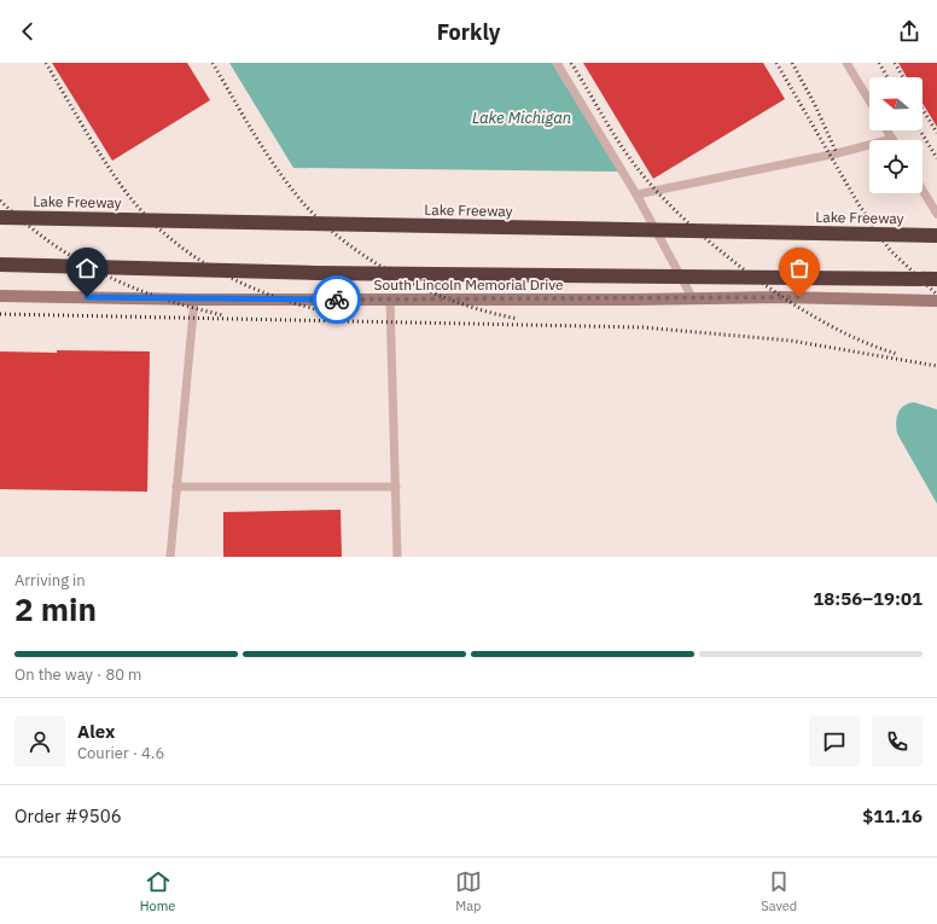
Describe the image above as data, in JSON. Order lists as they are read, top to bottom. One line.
{"streets":{"highway":["Lake Freeway"],"street":["South Lincoln Memorial Drive"]},"water":["Lake Michigan"],"north":"left","page":{"header":"Forkly","heading":["2 min","Arriving in","18:56–19:01"],"panel":["Alex","Courier · 4.6","Order #9506","$11.16"],"bar":"On the way · 80 m","tabs":["Home","Map","Saved"]}}
